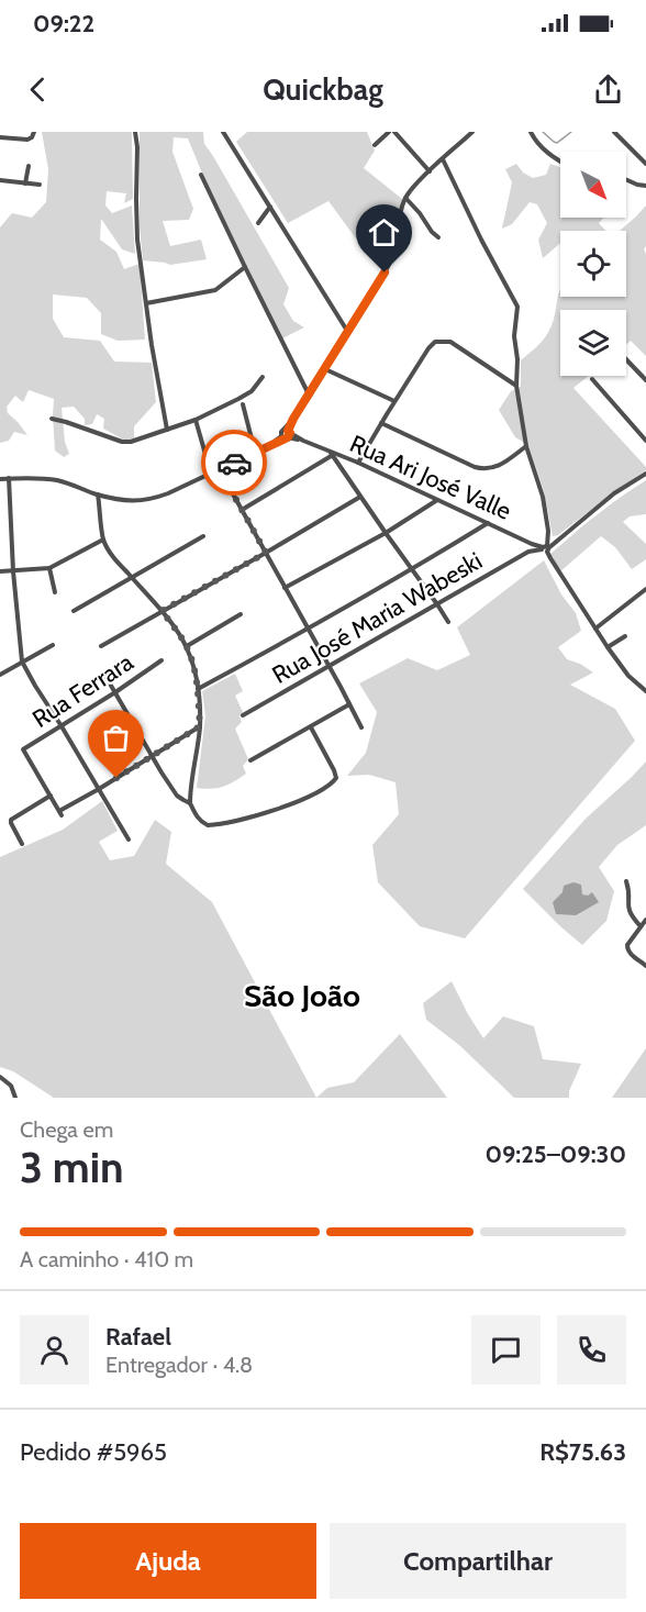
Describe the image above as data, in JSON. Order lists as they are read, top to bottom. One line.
{"streets":{"street":["Rua Ari José Valle","Rua José Maria Wabeski","Rua Ferrara"]},"crossings":[["Rua Ari José Valle","Rua José Maria Wabeski"]],"districts":["São João"],"north":"bottom right","page":{"status":"09:22","header":"Quickbag","heading":["3 min","Chega em","09:25–09:30"],"panel":["Rafael","Entregador · 4.8","Pedido #5965","R$75.63"],"bar":"A caminho · 410 m","buttons":["Ajuda","Compartilhar"]}}
